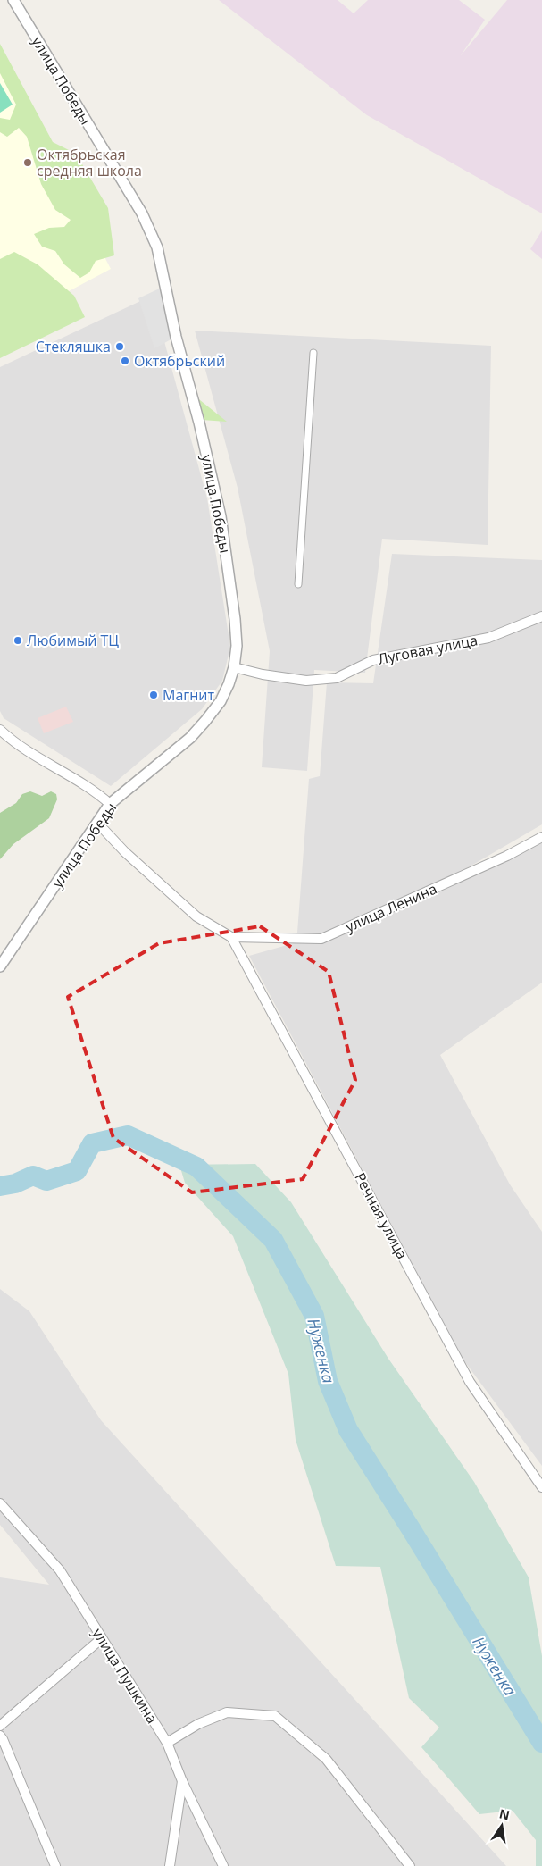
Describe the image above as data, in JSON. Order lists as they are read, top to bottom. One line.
{"streets":{"street":["улица Победы","Луговая улица","улица Ленина","Речная улица","улица Пушкина"]},"crossings":[["улица Победы","Луговая улица"],["улица Ленина","Речная улица"]],"water":["Нуженка"],"places":["Октябрьская средняя школа","Стекляшка","Октябрьский","Любимый ТЦ","Магнит"],"north":"top"}
